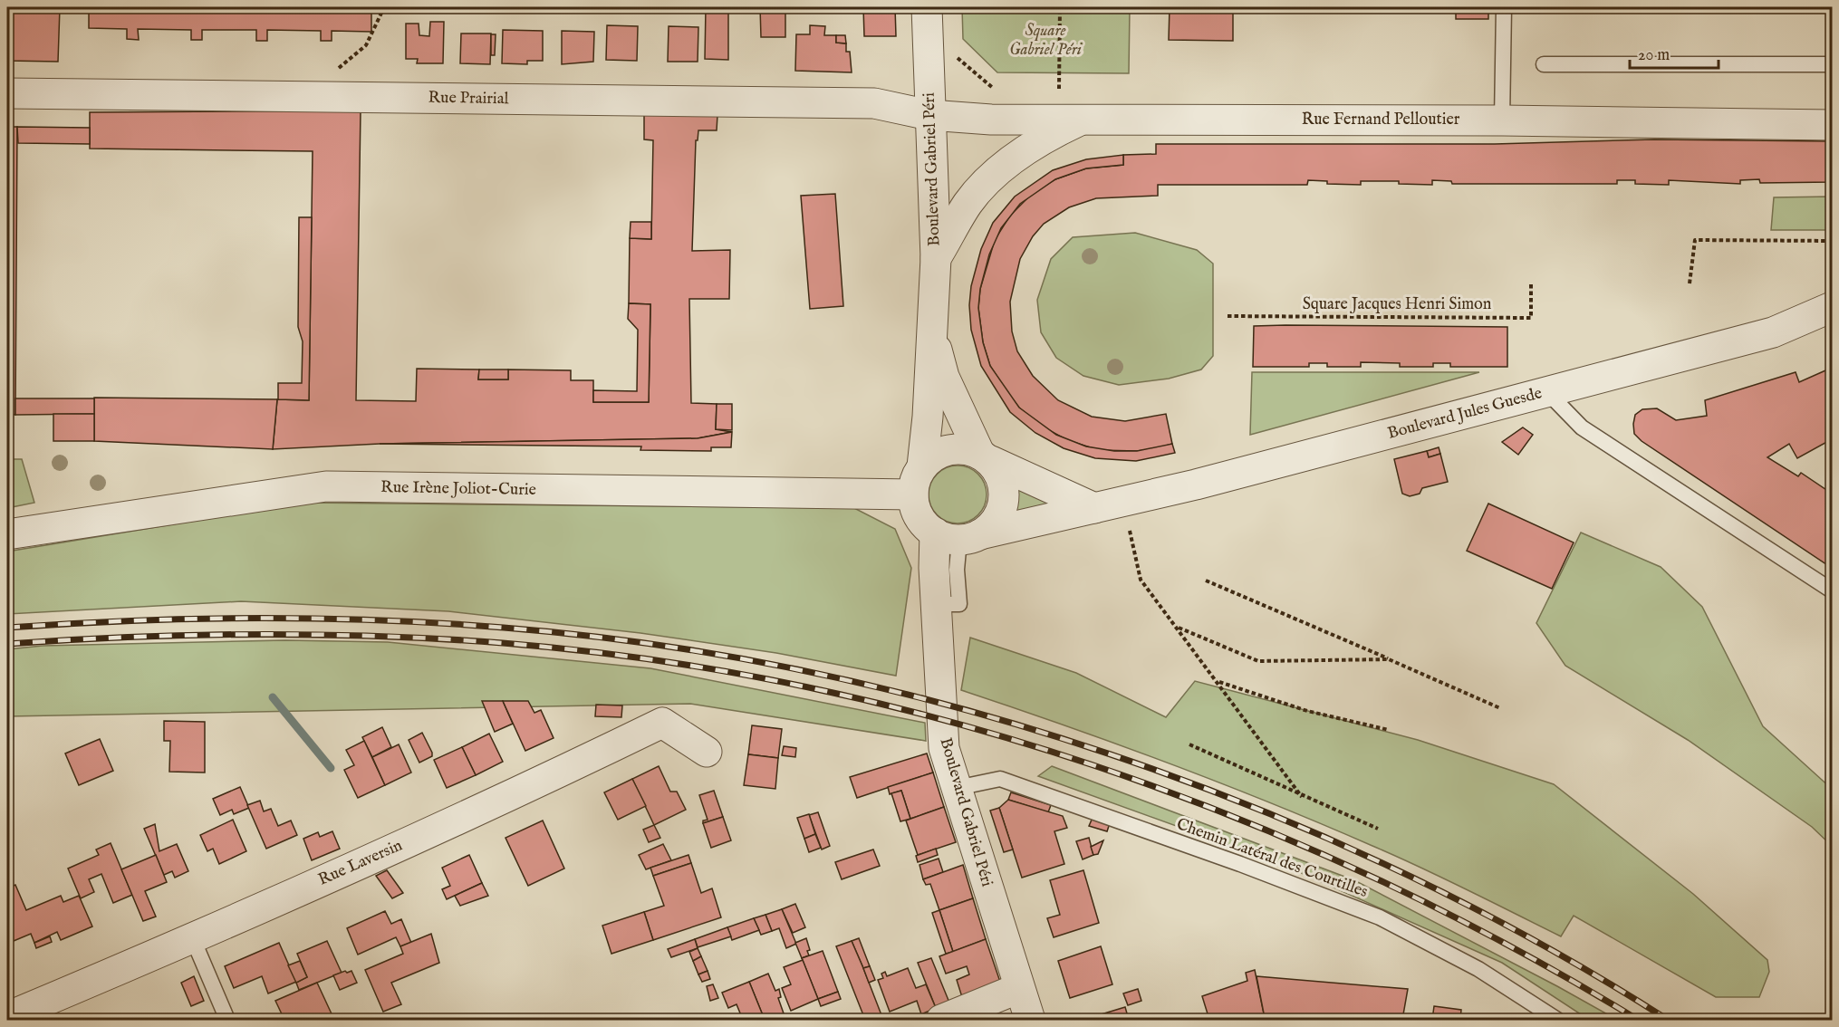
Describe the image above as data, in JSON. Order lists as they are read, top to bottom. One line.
{"streets":{"street":["Rue Prairial","Rue Fernand Pelloutier","Boulevard Gabriel Péri","Boulevard Jules Guesde","Rue Irène Joliot-Curie","Rue Laversin"],"lane":["Chemin Latéral des Courtilles"],"path":["Square Jacques Henri Simon"]},"crossings":[["Rue Prairial","Rue Fernand Pelloutier"],["Rue Prairial","Boulevard Gabriel Péri"],["Rue Fernand Pelloutier","Boulevard Gabriel Péri"],["Boulevard Gabriel Péri","Boulevard Jules Guesde"],["Boulevard Gabriel Péri","Rue Irène Joliot-Curie"],["Boulevard Gabriel Péri","Chemin Latéral des Courtilles"],["Boulevard Jules Guesde","Rue Irène Joliot-Curie"]],"parks":["Square Gabriel Péri"],"scale_bar":"20 m"}
